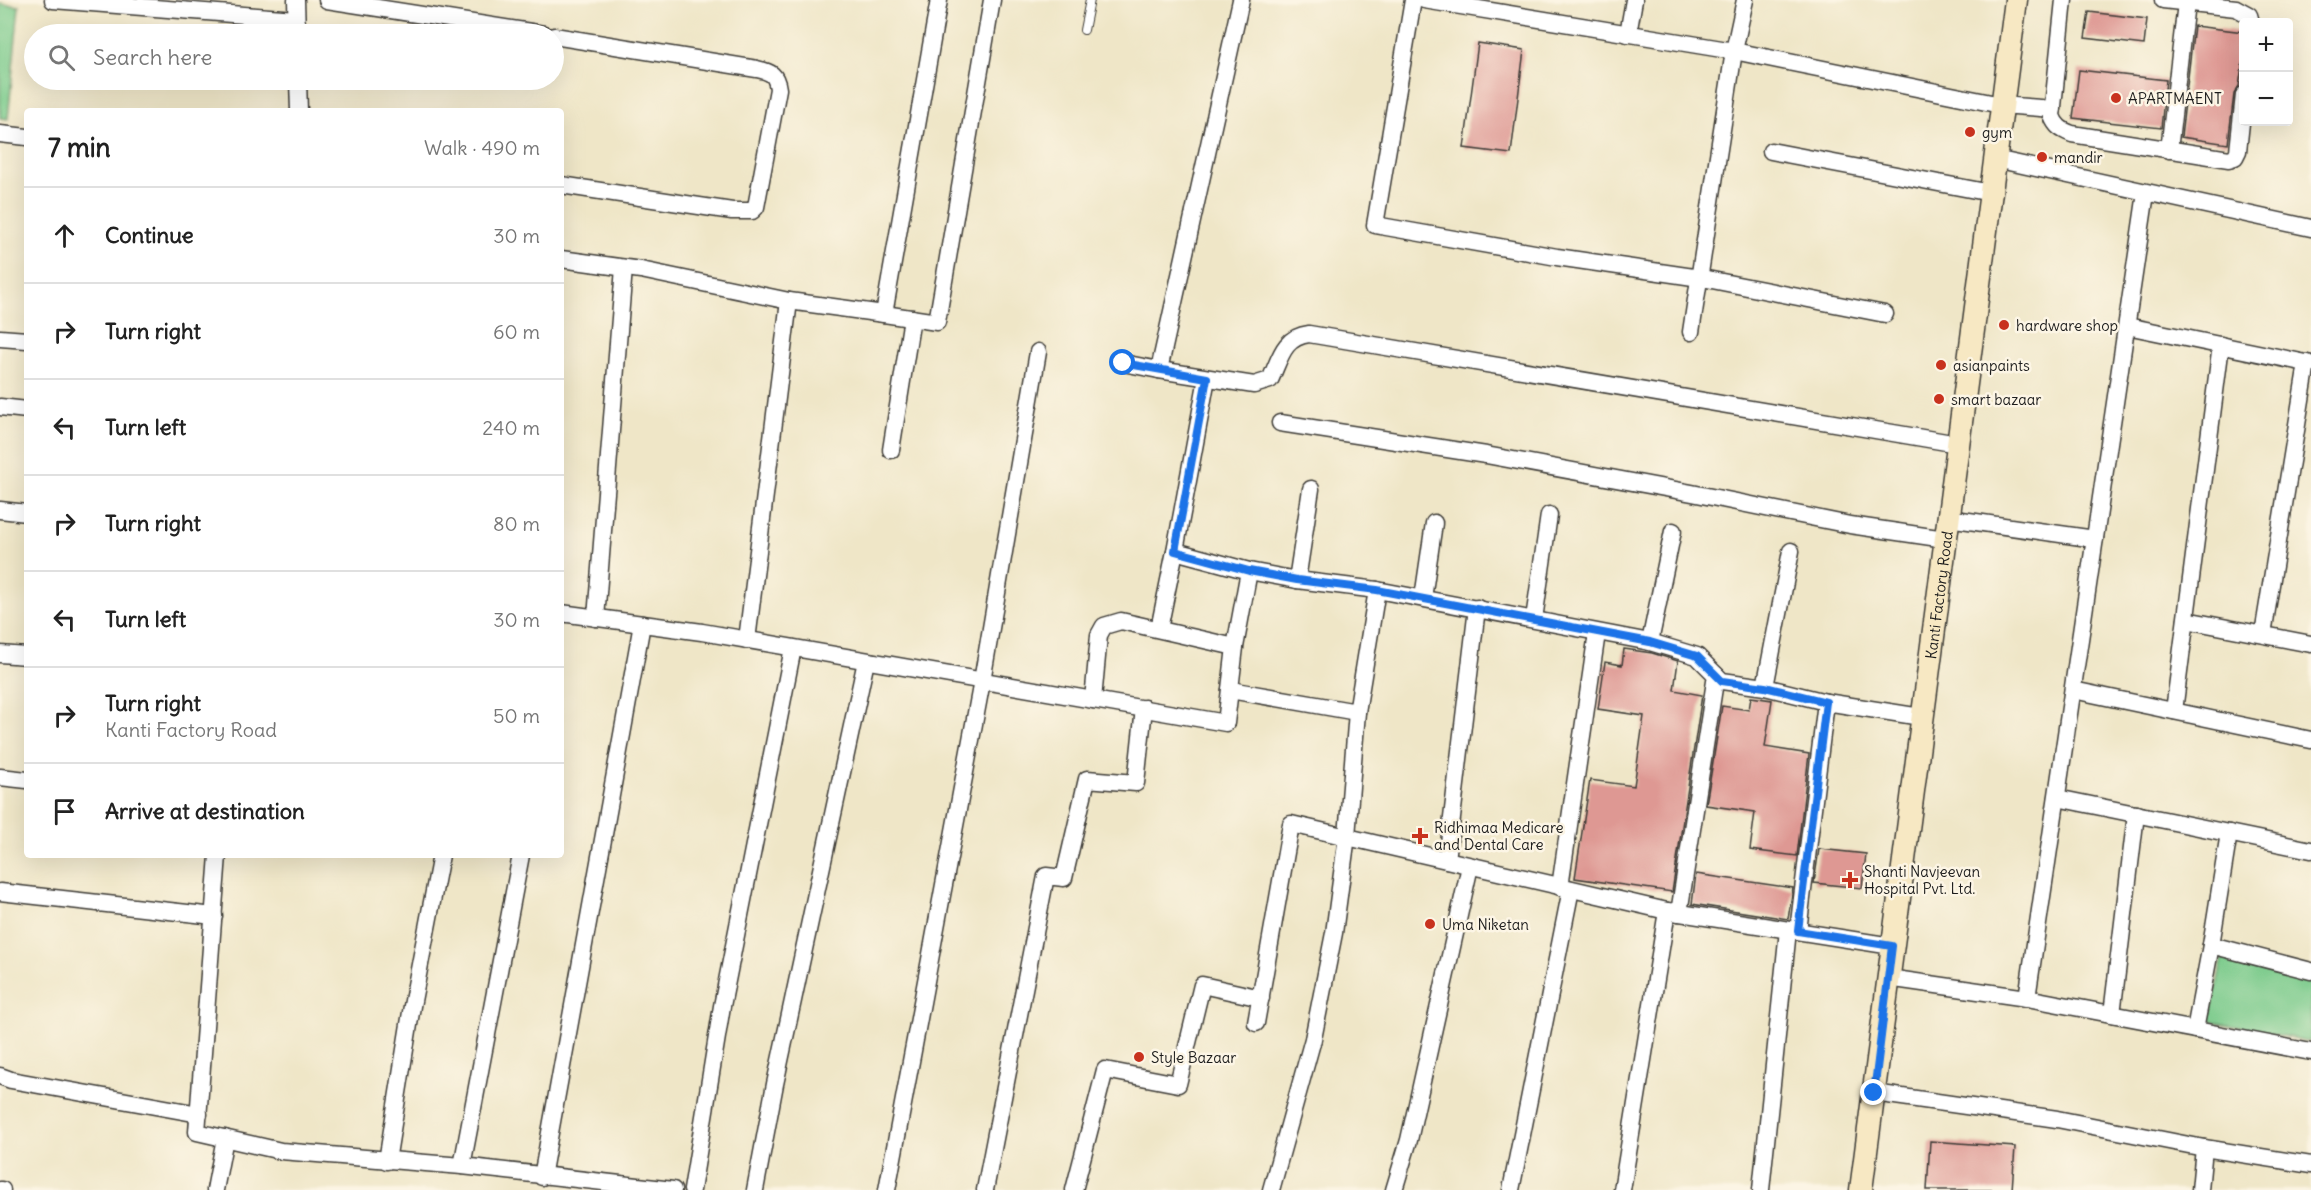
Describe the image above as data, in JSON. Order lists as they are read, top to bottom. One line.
{"streets":{"street":["Kanti Factory Road"]},"places":{"other":["APARTMAENT","gym","mandir","hardware shop","asianpaints","smart bazaar","Uma Niketan","Style Bazaar"],"health":["Ridhimaa Medicare and Dental Care","Shanti Navjeevan Hospital Pvt. Ltd."]},"page":{"map_buttons":["+","−"],"search":"Search here","heading":["7 min","Walk · 490 m"],"list":[["Continue","30 m"],["Turn right","60 m"],["Turn left","240 m"],["Turn right","80 m"],["Turn left","30 m"],["Turn right","Kanti Factory Road","50 m"],"Arrive at destination"]}}
